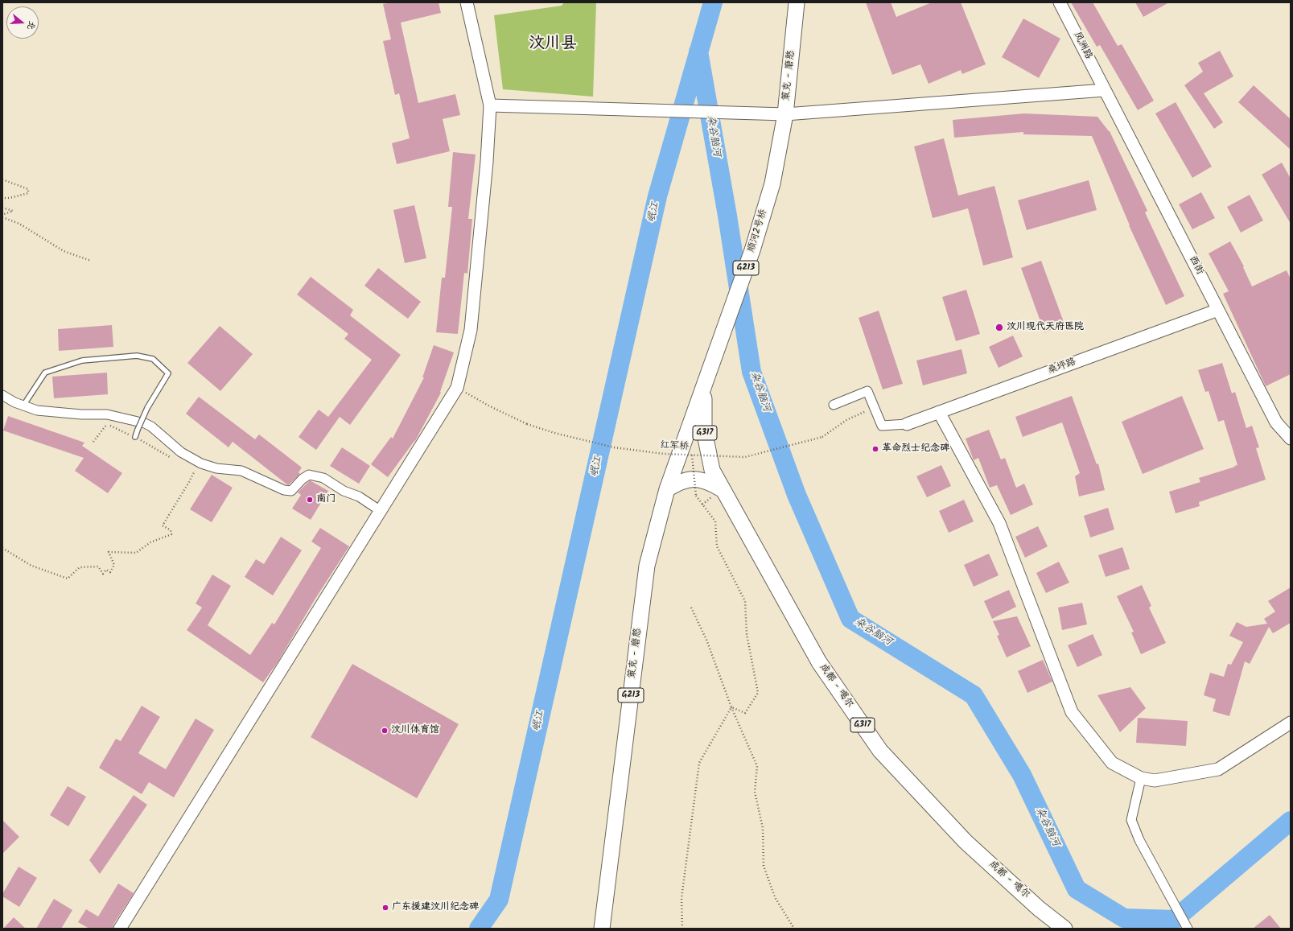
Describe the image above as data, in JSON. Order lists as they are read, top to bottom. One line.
{"streets":{"highway":["策克 - 磨憨","顺河2号桥","G213","G317","成都 - 噶尔"],"street":["凤洲路","西街","桑坪路"],"path":["红军桥"]},"crossings":[["凤洲路","西街"],["策克 - 磨憨","顺河2号桥"],["策克 - 磨憨","成都 - 噶尔"],["顺河2号桥","成都 - 噶尔"],["西街","桑坪路"]],"districts":["汶川县"],"water":["杂谷脑河","岷江"],"places":["汶川现代天府医院","革命烈士纪念碑","南门","汶川体育馆","广东援建汶川纪念碑"],"north":"right"}
